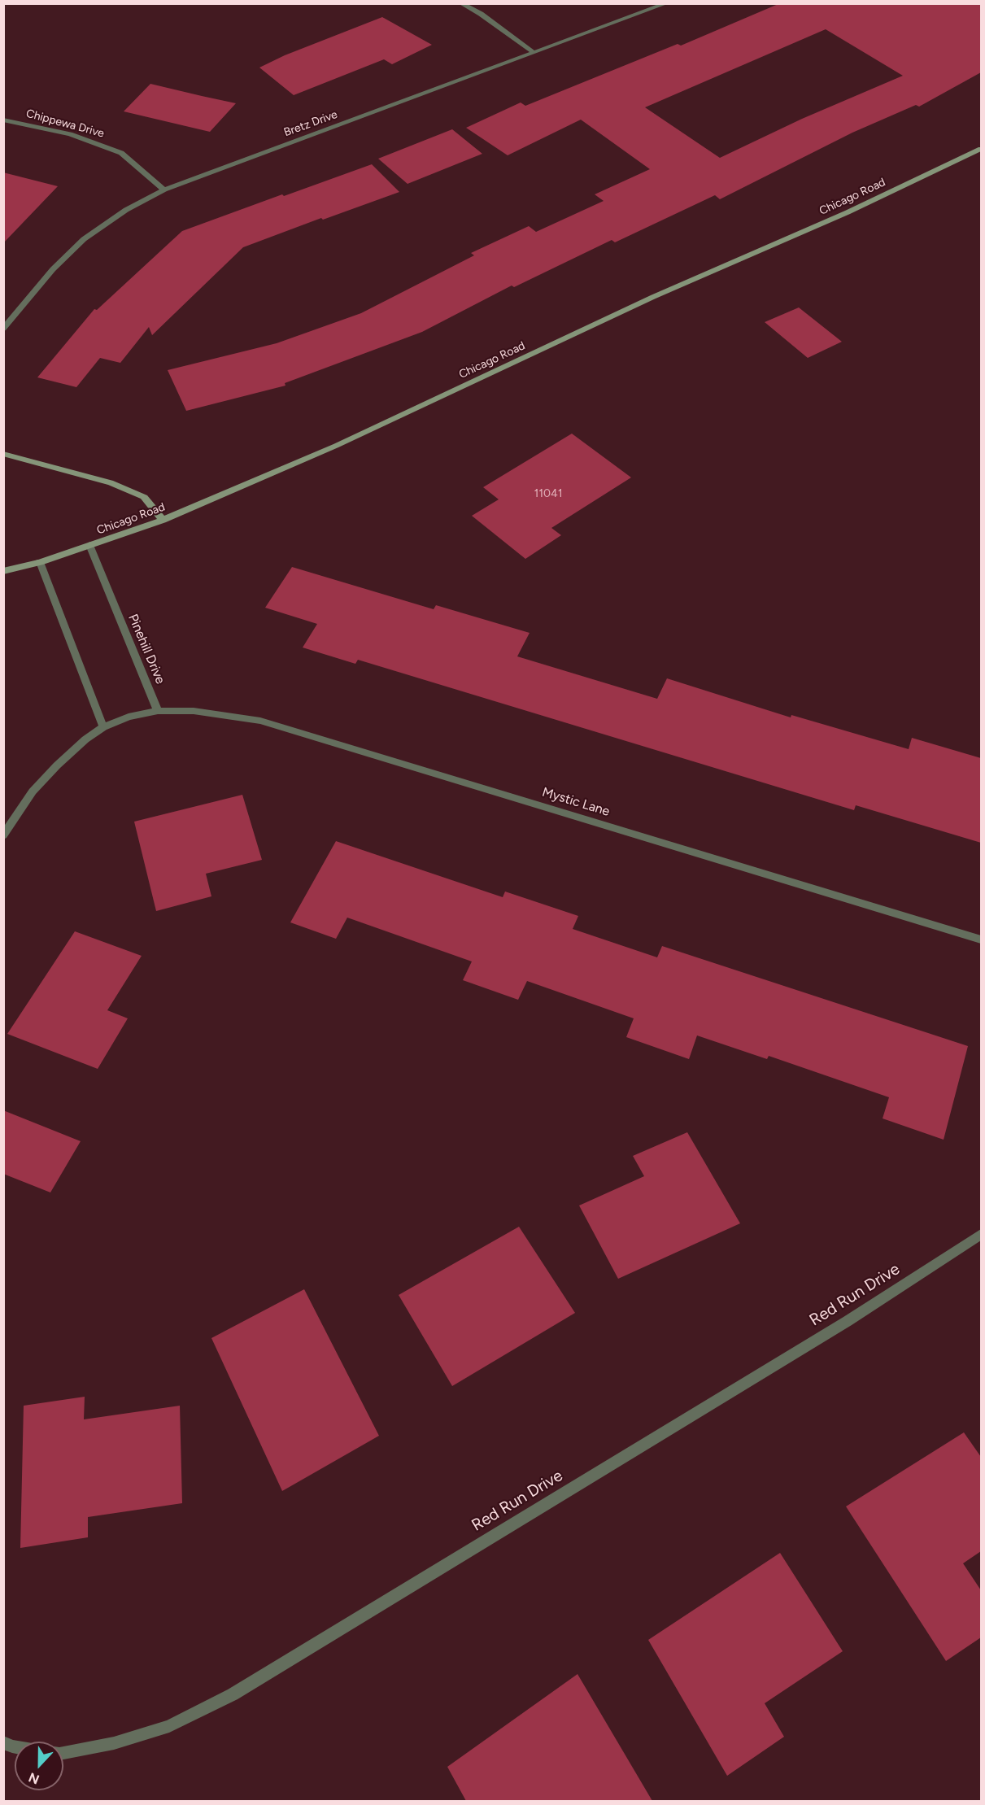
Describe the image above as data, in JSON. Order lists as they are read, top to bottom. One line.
{"streets":{"street":["Chippewa Drive","Bretz Drive","Chicago Road","Pinehill Drive","Mystic Lane","Red Run Drive"]},"crossings":[["Chippewa Drive","Bretz Drive"],["Chicago Road","Pinehill Drive"],["Pinehill Drive","Mystic Lane"]],"house_numbers":["11041"],"north":"bottom"}
